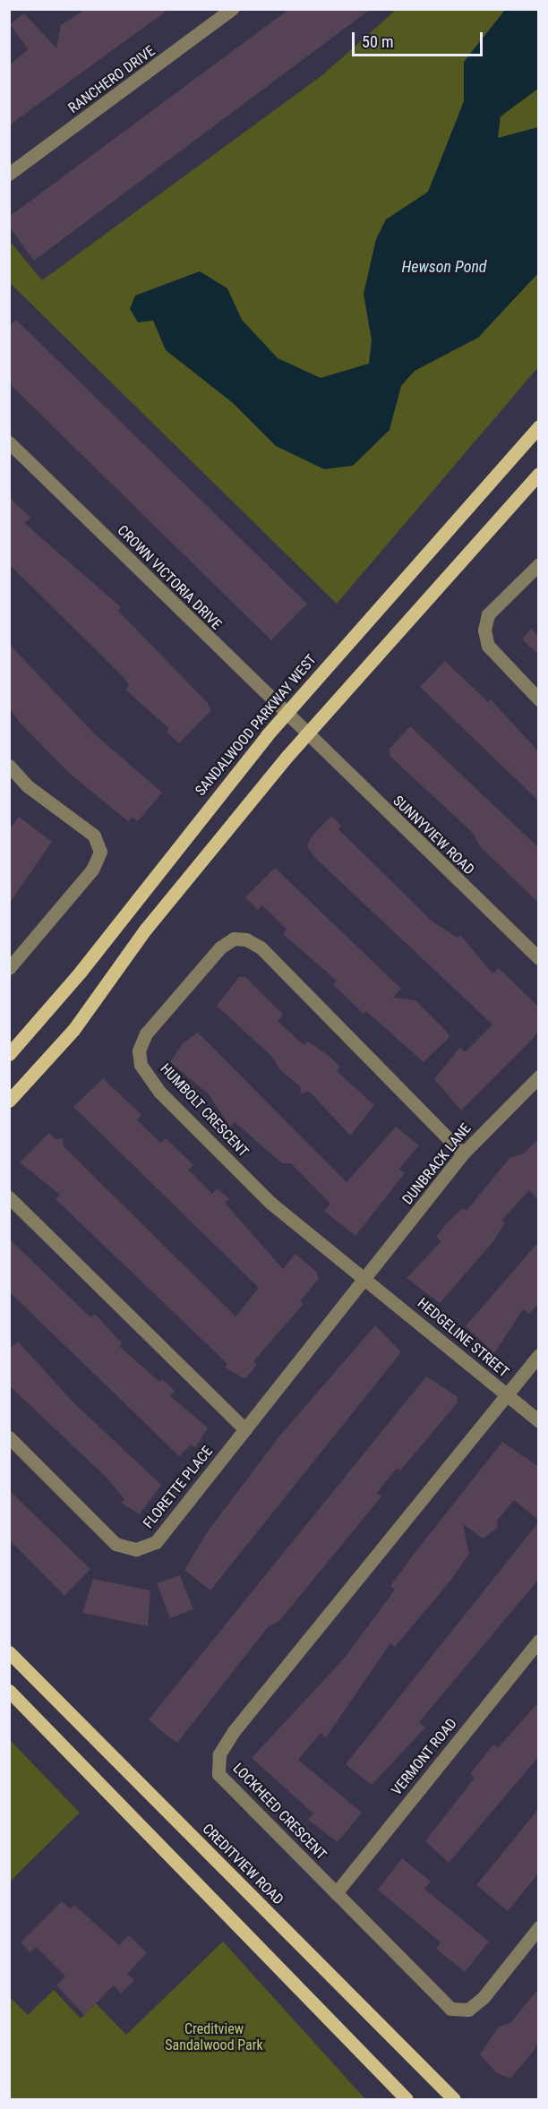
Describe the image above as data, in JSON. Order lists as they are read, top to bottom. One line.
{"streets":{"main road":["SANDALWOOD PARKWAY WEST","CREDITVIEW ROAD"],"street":["RANCHERO DRIVE","CROWN VICTORIA DRIVE","SUNNYVIEW ROAD","HUMBOLT CRESCENT","DUNBRACK LANE","HEDGELINE STREET","FLORETTE PLACE","VERMONT ROAD","LOCKHEED CRESCENT"]},"crossings":[["CROWN VICTORIA DRIVE","SANDALWOOD PARKWAY WEST"],["CROWN VICTORIA DRIVE","SUNNYVIEW ROAD"],["HUMBOLT CRESCENT","DUNBRACK LANE"],["HUMBOLT CRESCENT","HEDGELINE STREET"],["HUMBOLT CRESCENT","FLORETTE PLACE"],["DUNBRACK LANE","HEDGELINE STREET"],["DUNBRACK LANE","FLORETTE PLACE"],["HEDGELINE STREET","FLORETTE PLACE"],["HEDGELINE STREET","LOCKHEED CRESCENT"],["VERMONT ROAD","LOCKHEED CRESCENT"]],"water":["Hewson Pond"],"parks":["Creditview Sandalwood Park"],"scale_bar":"50 m"}
